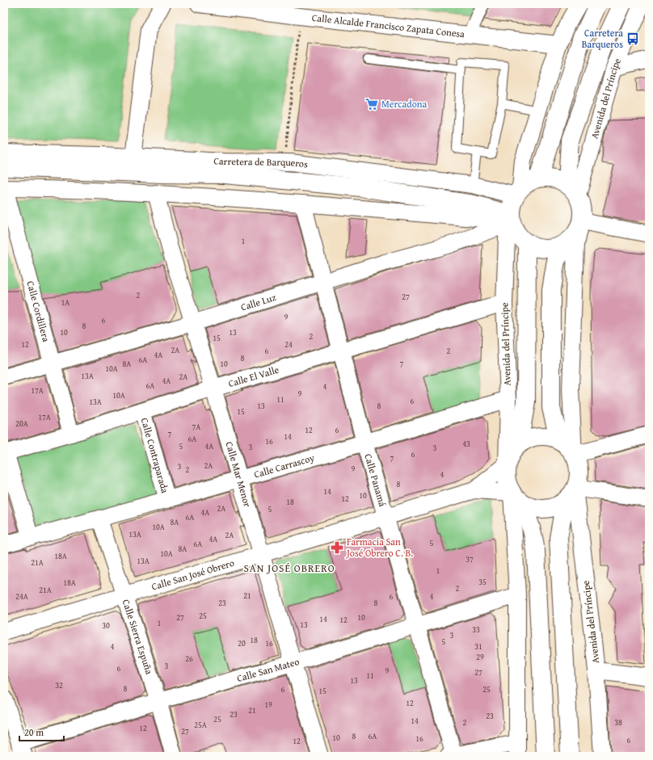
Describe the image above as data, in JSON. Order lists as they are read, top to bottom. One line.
{"streets":{"main road":["Avenida del Príncipe","Carretera de Barqueros"],"street":["Calle Alcalde Francisco Zapata Conesa","Calle Luz","Calle Cordillera","Calle El Valle","Calle Contraparada","Calle Carrascoy","Calle Mar Menor","Calle Panamá","Calle San José Obrero","Calle Sierra Espuña","Calle San Mateo"]},"crossings":[["Avenida del Príncipe","Carretera de Barqueros"],["Avenida del Príncipe","Calle Luz"],["Avenida del Príncipe","Calle El Valle"],["Avenida del Príncipe","Calle Carrascoy"],["Avenida del Príncipe","Calle San José Obrero"],["Carretera de Barqueros","Calle Luz"],["Calle Luz","Calle Cordillera"],["Calle Luz","Calle Mar Menor"],["Calle Luz","Calle Panamá"],["Calle Cordillera","Calle El Valle"],["Calle El Valle","Calle Contraparada"],["Calle El Valle","Calle Mar Menor"],["Calle El Valle","Calle Panamá"],["Calle Contraparada","Calle Carrascoy"],["Calle Carrascoy","Calle Mar Menor"],["Calle Carrascoy","Calle Panamá"],["Calle Carrascoy","Calle Sierra Espuña"],["Calle Mar Menor","Calle San José Obrero"],["Calle Mar Menor","Calle San Mateo"],["Calle Panamá","Calle San José Obrero"],["Calle Panamá","Calle San Mateo"],["Calle San José Obrero","Calle Sierra Espuña"],["Calle Sierra Espuña","Calle San Mateo"]],"districts":["SAN JOSÉ OBRERO"],"places":{"bus stop":["Carretera Barqueros"],"supermarket":["Mercadona"],"pharmacy":["Farmacia San José Obrero C. B."]},"house_numbers":["1","2","27","1A","9","6","8","10","13","2","15","12","24","2A","6","2","4A","8","6A","8A","10","7","10A","13A","2A","4A","6A","4","17A","9","10A","11","6","13A","13","8","15","17A","20A","7A","12","6","7","14","6A","16","43","5","4A","3","3","6","7","2A","3","9","2","4","8","14","10","12","18","2A","5","4A","6A","8A","10A","13A","2A","4A","5","6A","8A","10A","18A","37","13A","21A","1","35","18A","2","21A","21","24A","6","4","23","8","25","27","10","14","12","1","13","30","33","3","18","5","20","16","4","31","29","26","3","6","9","27","11","13","32","8","6","25","15","12","19","21","23","23","25","14","2","38","25A","12","27","8","6A","10","16","6","12"],"scale_bar":"20 m"}
